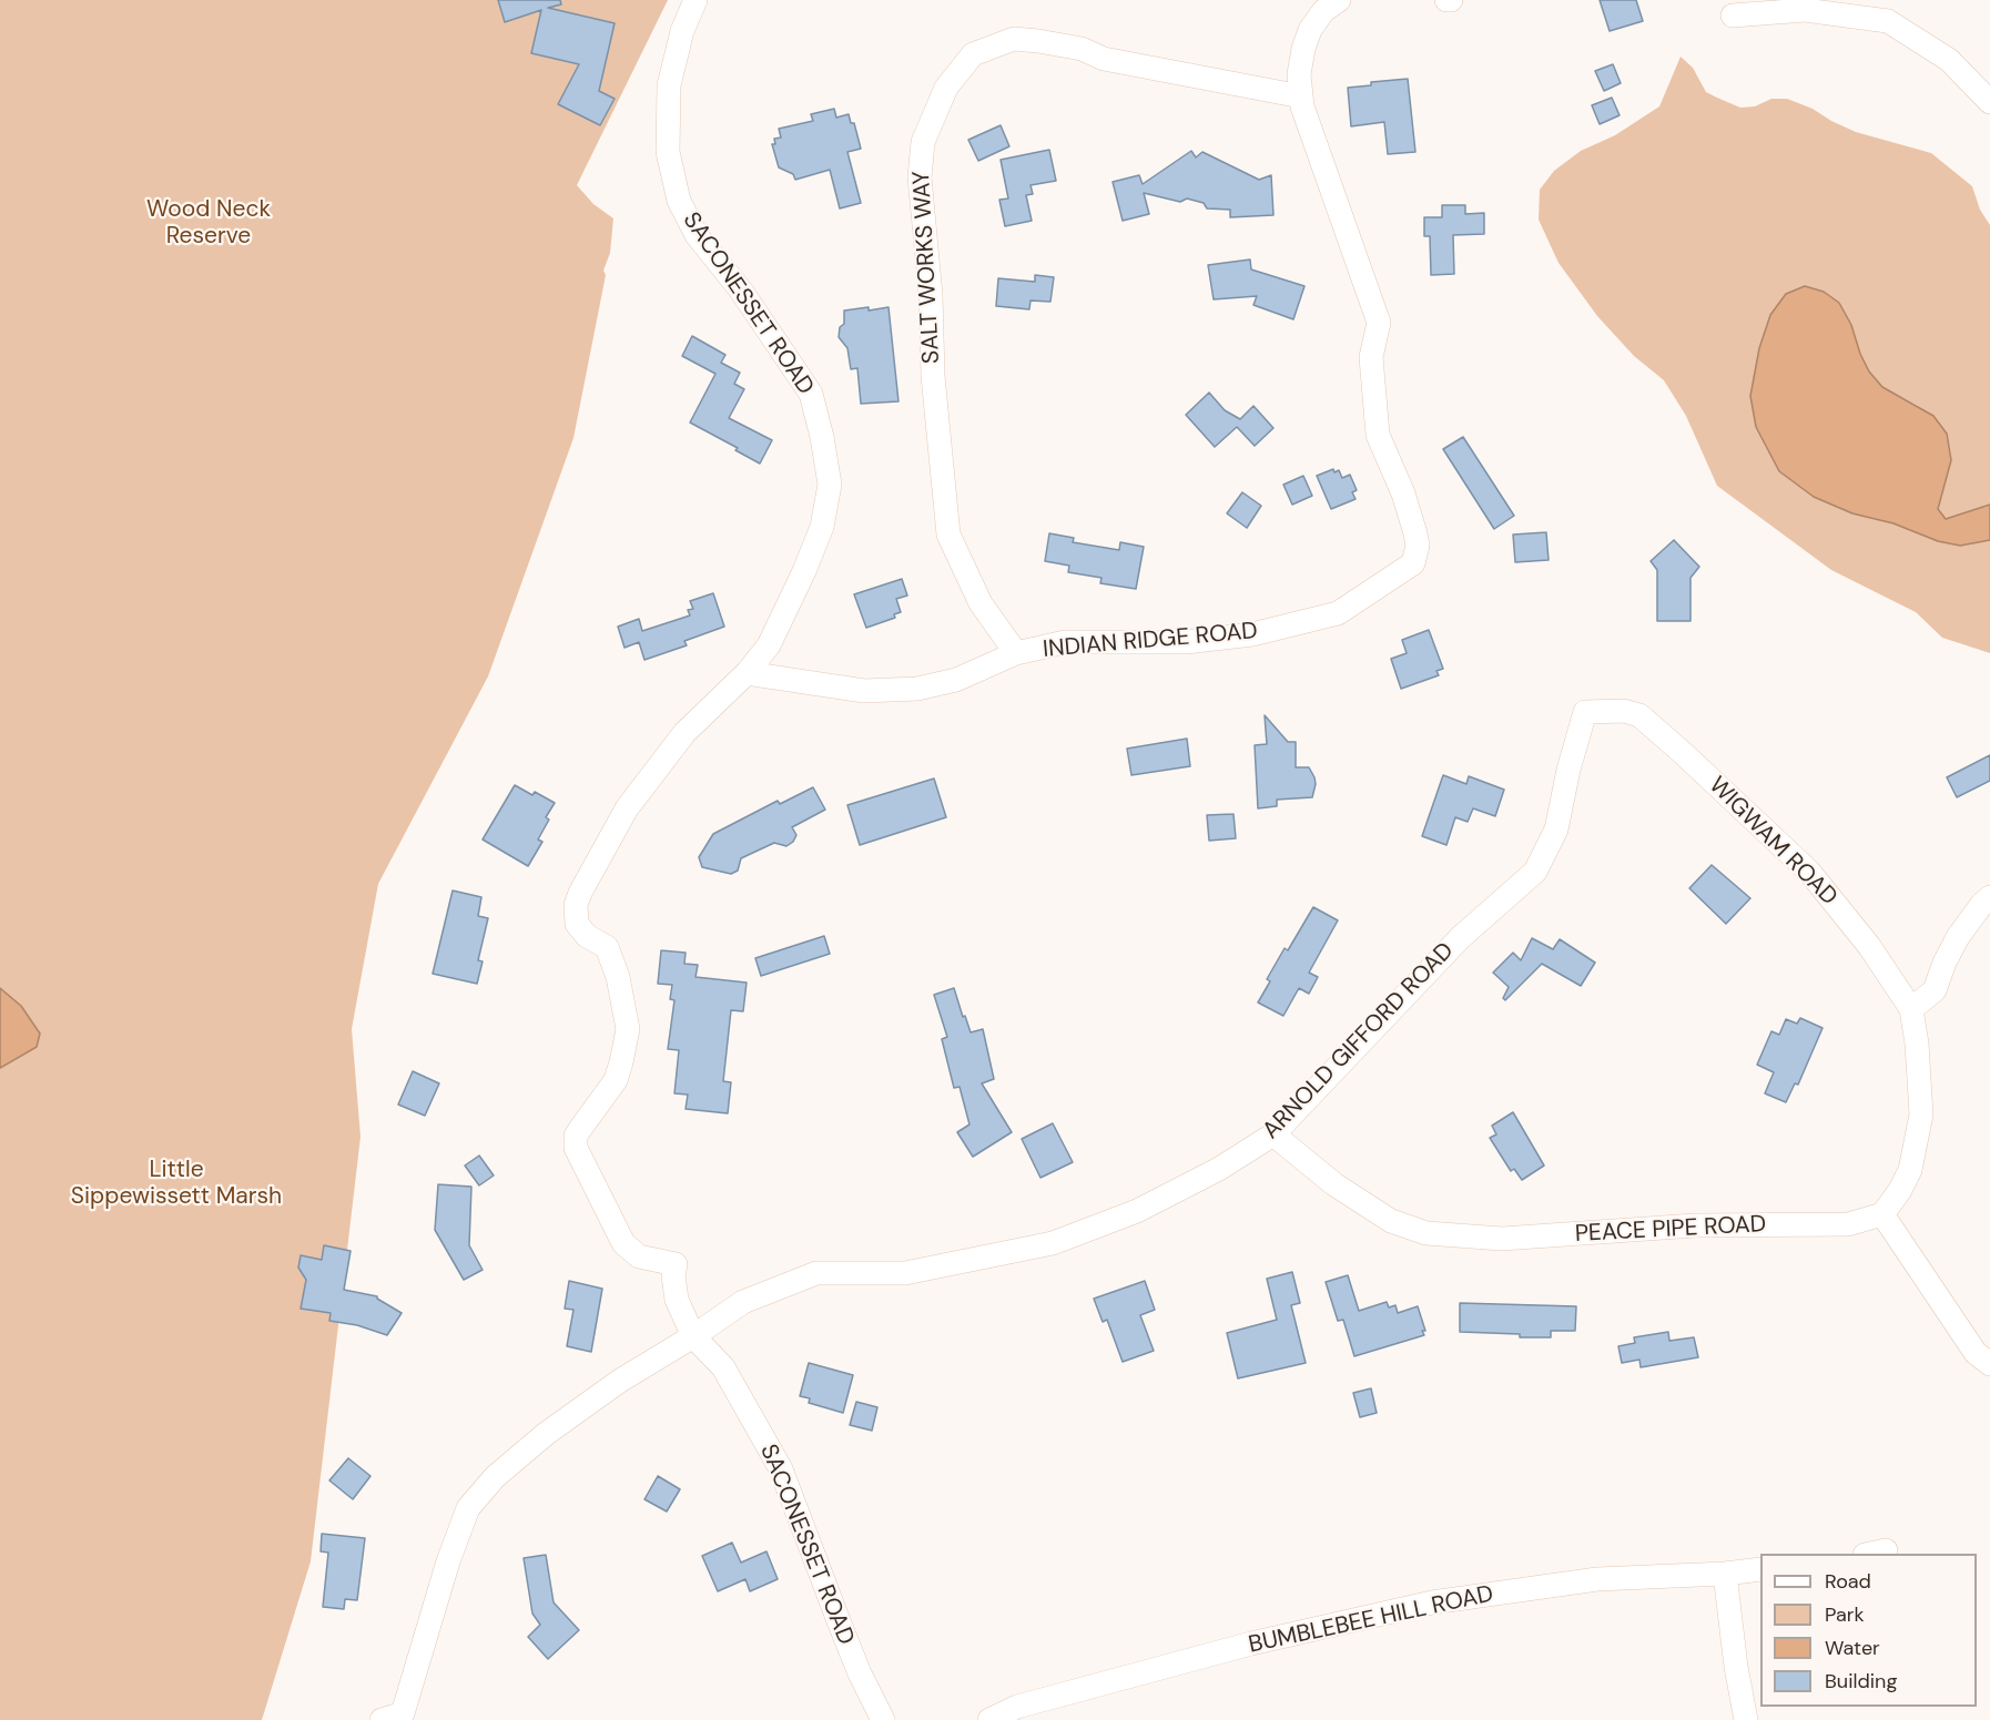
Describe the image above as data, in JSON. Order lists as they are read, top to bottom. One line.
{"streets":{"street":["SALT WORKS WAY","SACONESSET ROAD","INDIAN RIDGE ROAD","WIGWAM ROAD","ARNOLD GIFFORD ROAD","PEACE PIPE ROAD","BUMBLEBEE HILL ROAD"]},"crossings":[["SALT WORKS WAY","INDIAN RIDGE ROAD"],["SACONESSET ROAD","INDIAN RIDGE ROAD"],["SACONESSET ROAD","ARNOLD GIFFORD ROAD"],["WIGWAM ROAD","ARNOLD GIFFORD ROAD"],["ARNOLD GIFFORD ROAD","PEACE PIPE ROAD"]],"parks":["Wood Neck Reserve","Little Sippewissett Marsh"],"legend":["Road","Park","Water","Building"]}
